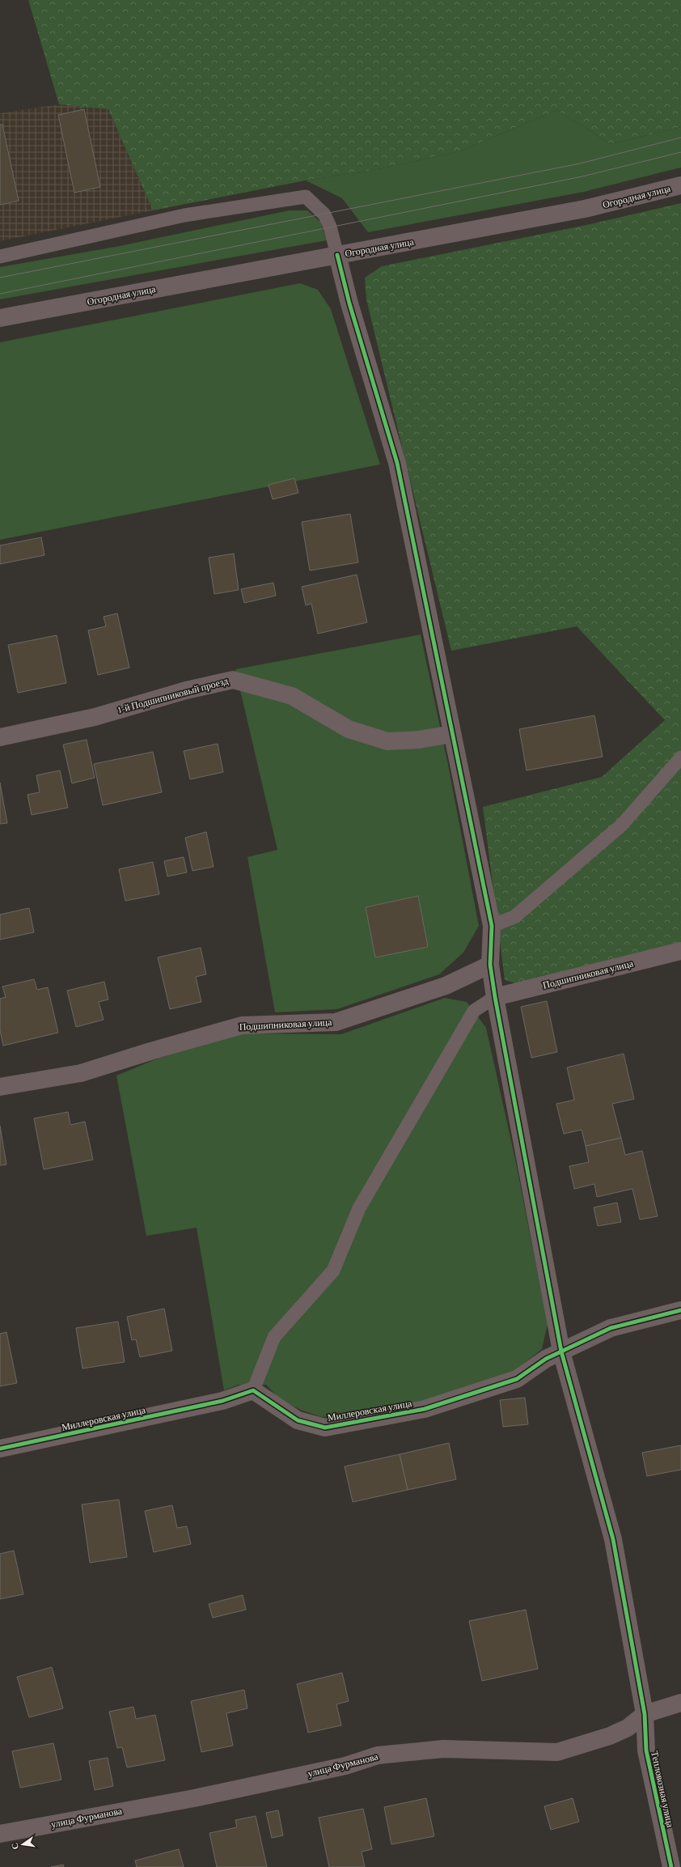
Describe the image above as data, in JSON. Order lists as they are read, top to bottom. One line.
{"streets":{"street":["Огородная улица","1-й Подшипниковый проезд","Подшипниковая улица","Миллеровская улица","улица Фурманова","Тепловозная улица"]},"crossings":[["Огородная улица","Тепловозная улица"],["1-й Подшипниковый проезд","Тепловозная улица"],["Подшипниковая улица","Тепловозная улица"],["Миллеровская улица","Тепловозная улица"],["улица Фурманова","Тепловозная улица"]],"north":"left"}
